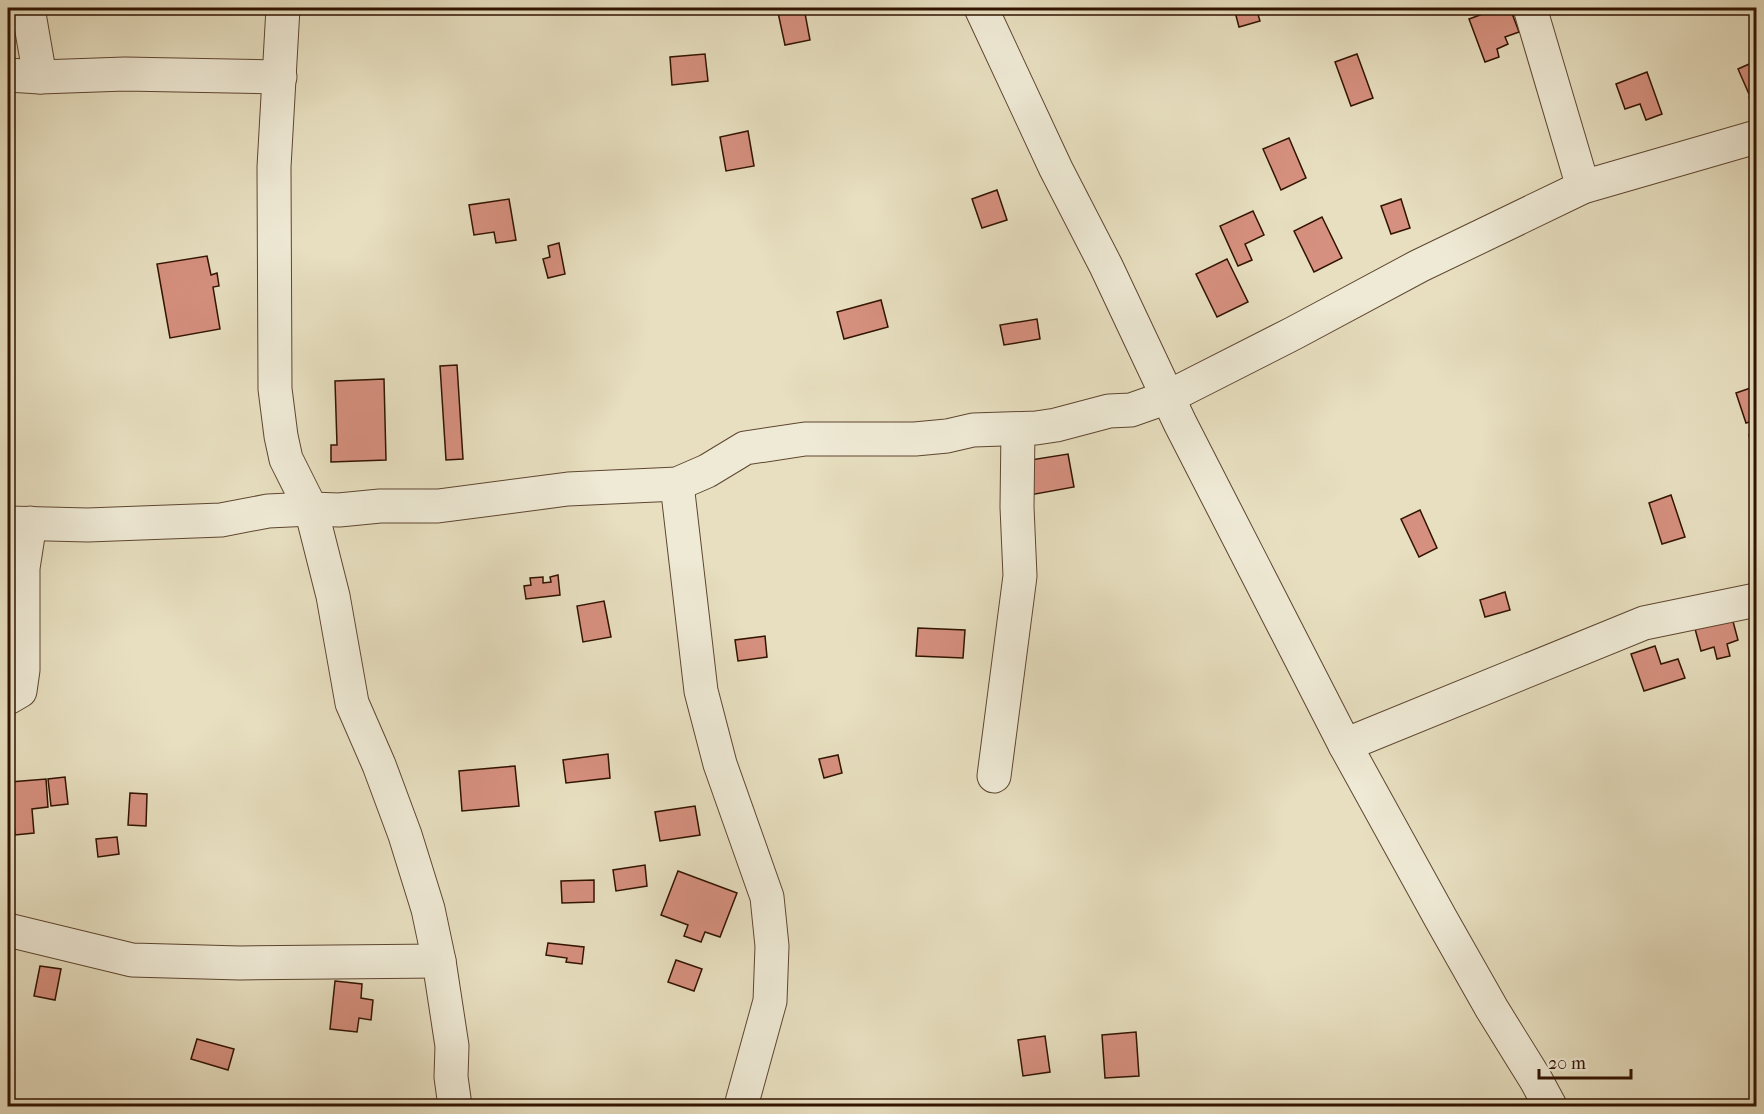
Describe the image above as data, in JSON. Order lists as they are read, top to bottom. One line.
{"scale_bar":"20 m"}
